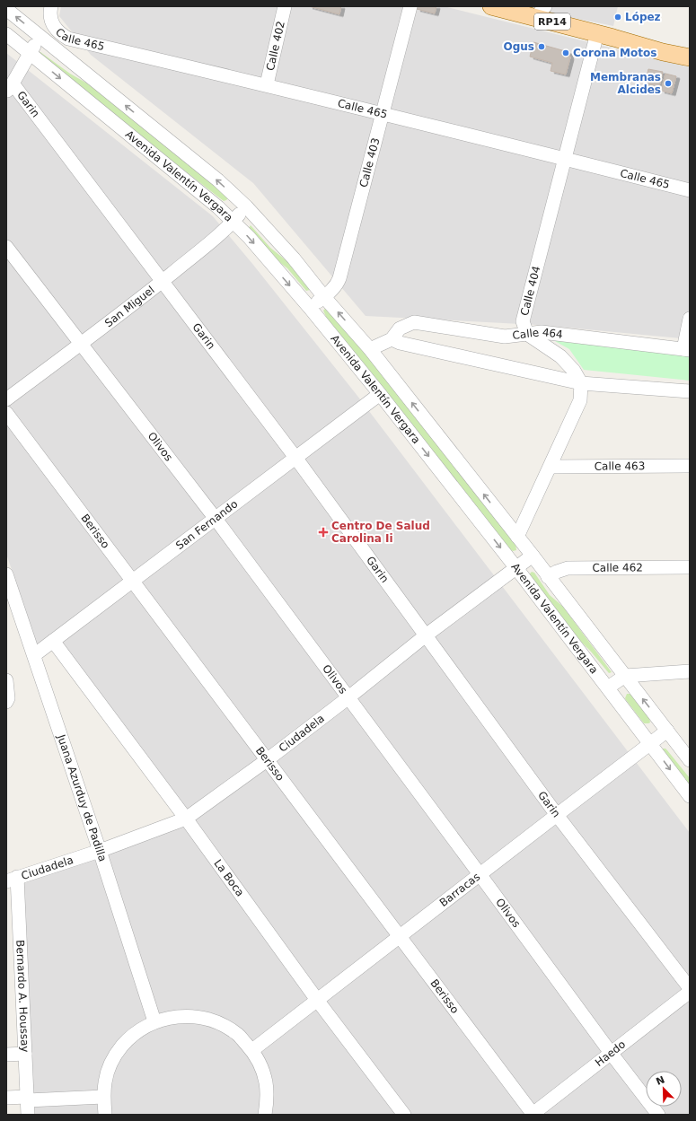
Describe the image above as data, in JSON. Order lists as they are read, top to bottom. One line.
{"streets":{"main road":["RP14"],"street":["Calle 465","Calle 402","Garin","Calle 403","Avenida Valentín Vergara","Calle 404","San Miguel","Calle 464","Olivos","Calle 463","San Fernando","Berisso","Calle 462","Ciudadela","Juana Azurduy de Padilla","La Boca","Barracas","Bernardo A. Houssay","Haedo"]},"crossings":[["RP14","Calle 404"],["Calle 465","Calle 402"],["Calle 465","Calle 403"],["Calle 465","Calle 404"],["Garin","San Miguel"],["Garin","San Fernando"],["Garin","Ciudadela"],["Garin","Barracas"],["Calle 403","Avenida Valentín Vergara"],["Avenida Valentín Vergara","San Miguel"],["Avenida Valentín Vergara","Calle 464"],["Avenida Valentín Vergara","San Fernando"],["Avenida Valentín Vergara","Calle 462"],["Avenida Valentín Vergara","Ciudadela"],["Avenida Valentín Vergara","Barracas"],["Calle 404","Calle 464"],["San Miguel","Olivos"],["Olivos","San Fernando"],["Olivos","Ciudadela"],["Olivos","Barracas"],["Olivos","Haedo"],["San Fernando","Berisso"],["San Fernando","Juana Azurduy de Padilla"],["San Fernando","La Boca"],["Berisso","Ciudadela"],["Berisso","Barracas"],["Berisso","Haedo"],["Ciudadela","Juana Azurduy de Padilla"],["Ciudadela","La Boca"],["Ciudadela","Bernardo A. Houssay"],["La Boca","Barracas"]],"places":{"other":["López","Ogus","Corona Motos","Membranas Alcides"],"health":["Centro De Salud Carolina Ii"]},"north":"top left"}
